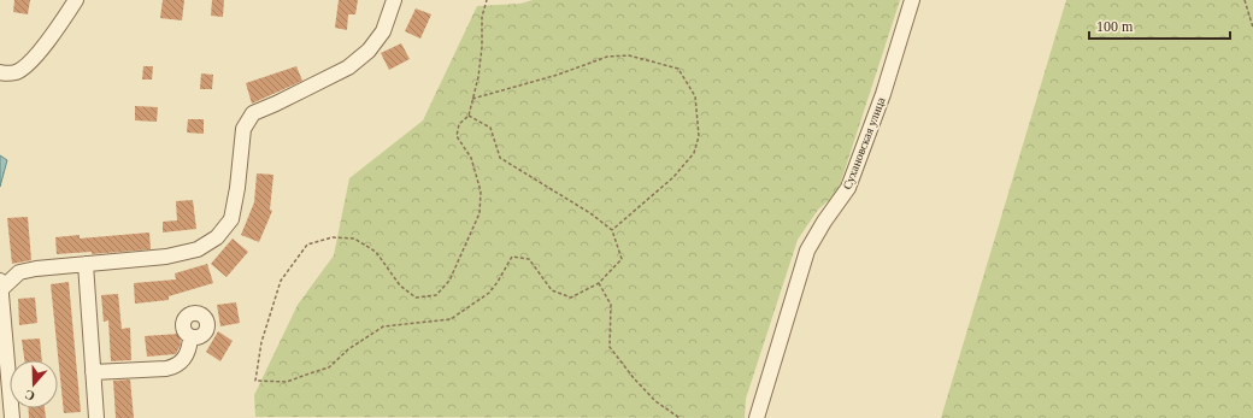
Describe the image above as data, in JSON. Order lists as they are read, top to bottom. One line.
{"streets":{"street":["Сухановская улица"]},"scale_bar":"100 m","north":"bottom"}
